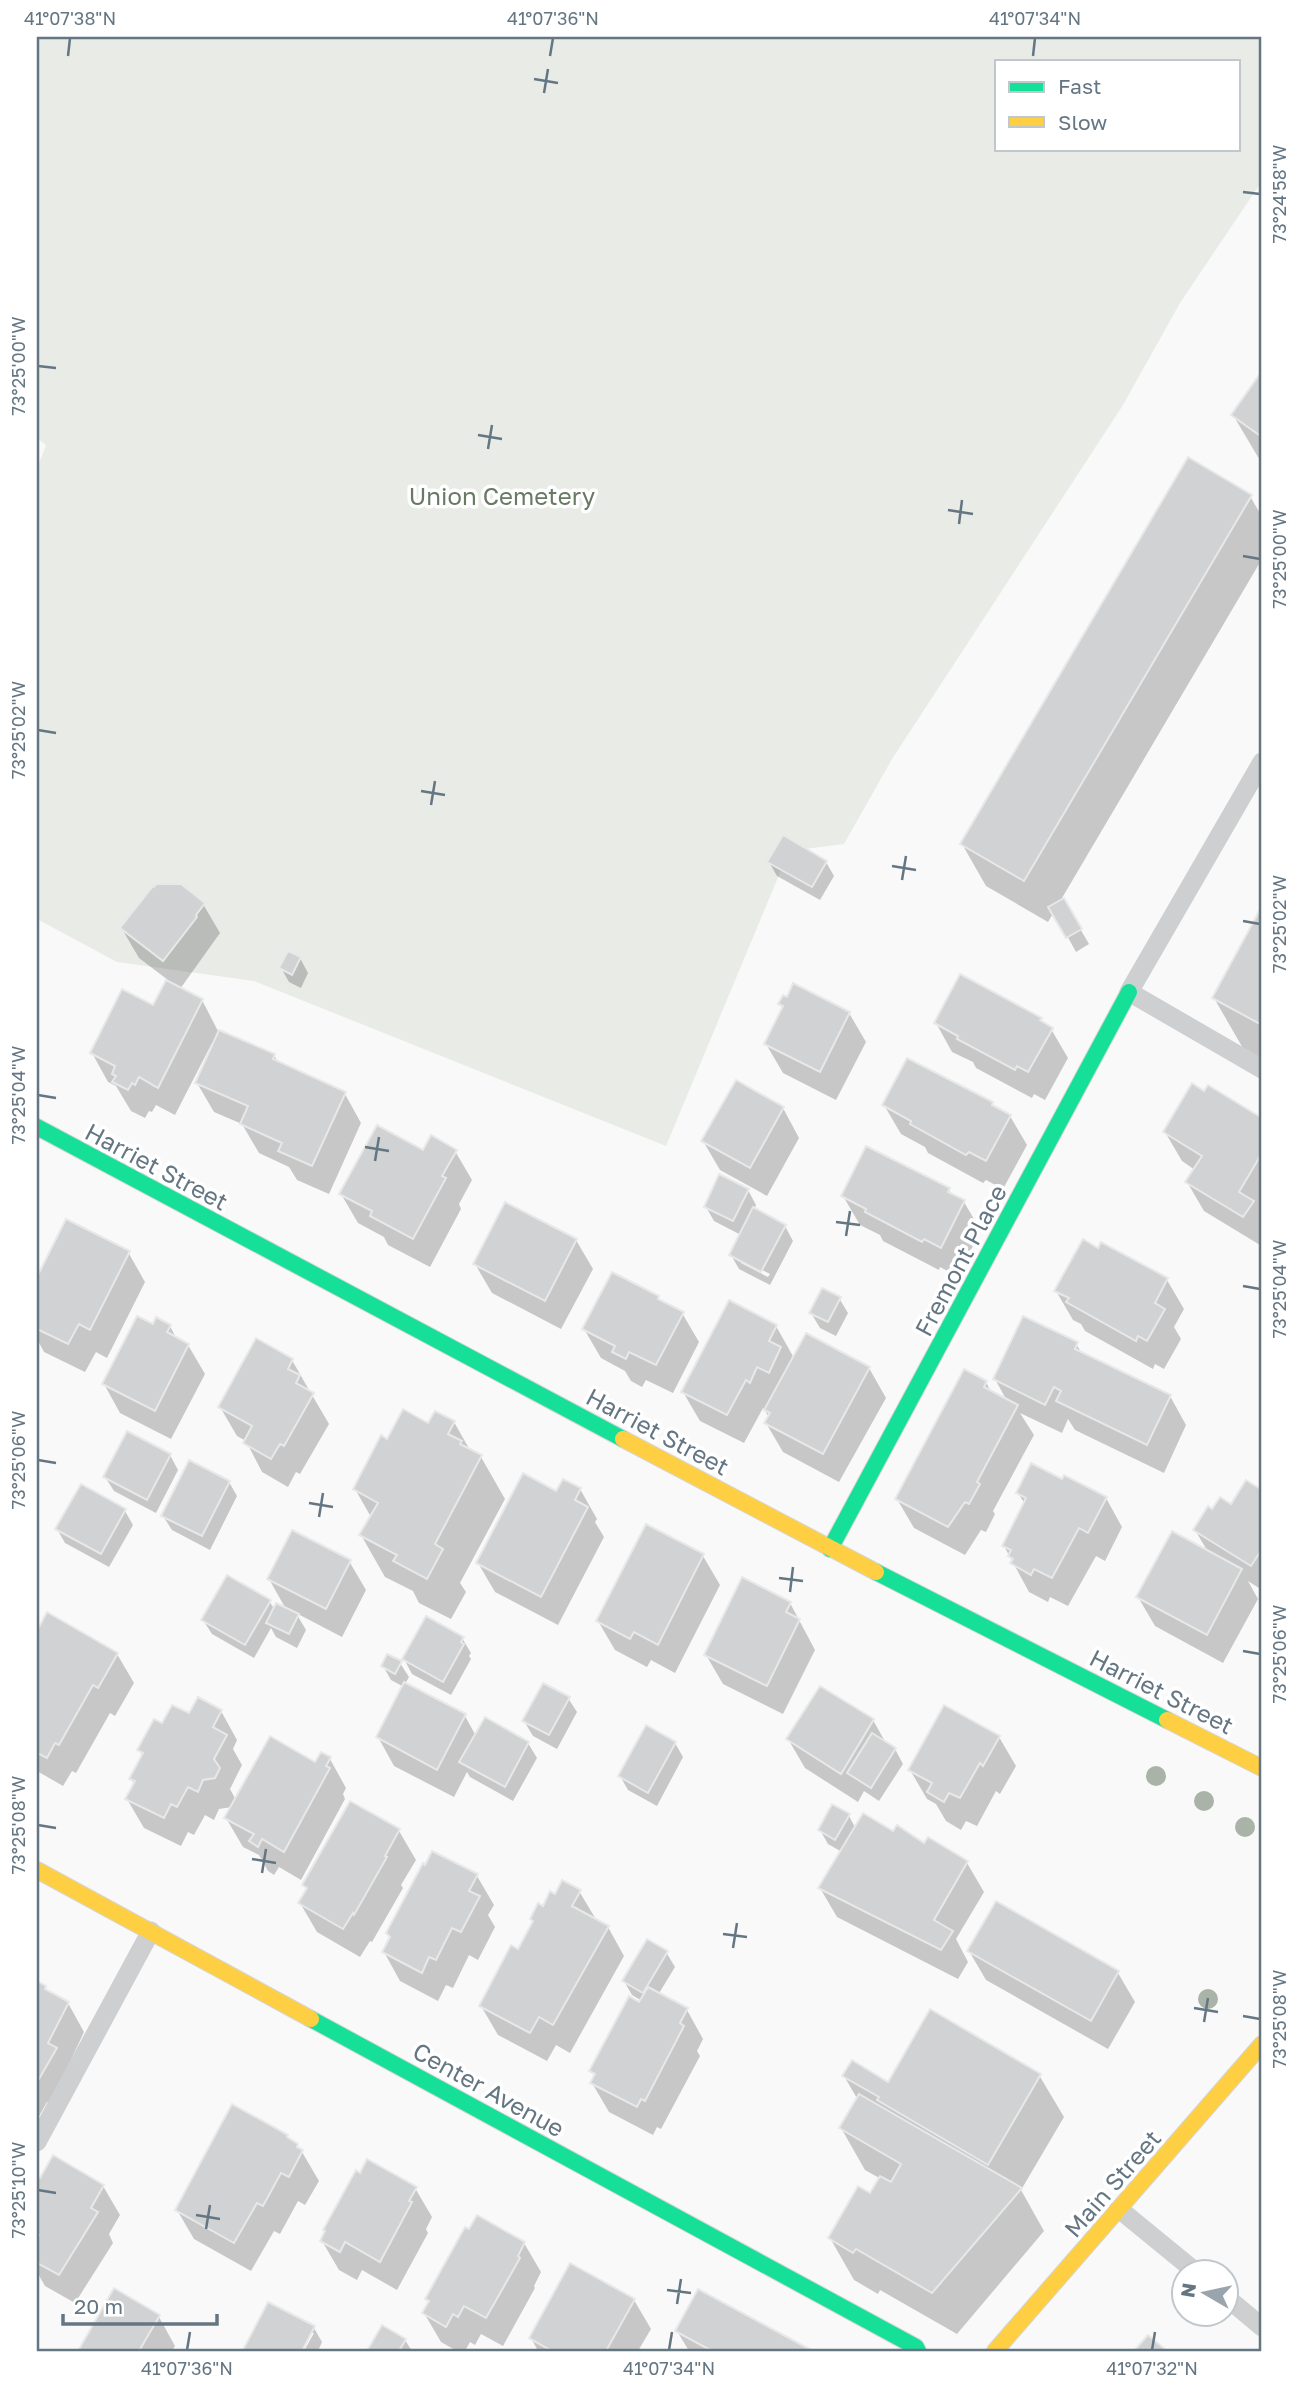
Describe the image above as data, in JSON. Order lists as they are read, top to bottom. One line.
{"streets":{"street":["Harriet Street","Fremont Place","Center Avenue","Main Street"]},"crossings":[["Harriet Street","Fremont Place"]],"parks":["Union Cemetery"],"legend":["Fast","Slow"],"scale_bar":"20 m","north":"left","coordinates":["41°07'38\"N","41°07'36\"N","41°07'34\"N","73°24'58\"W","73°25'00\"W","73°25'02\"W","73°25'04\"W","73°25'06\"W","73°25'08\"W","73°25'10\"W","41°07'32\"N"]}
